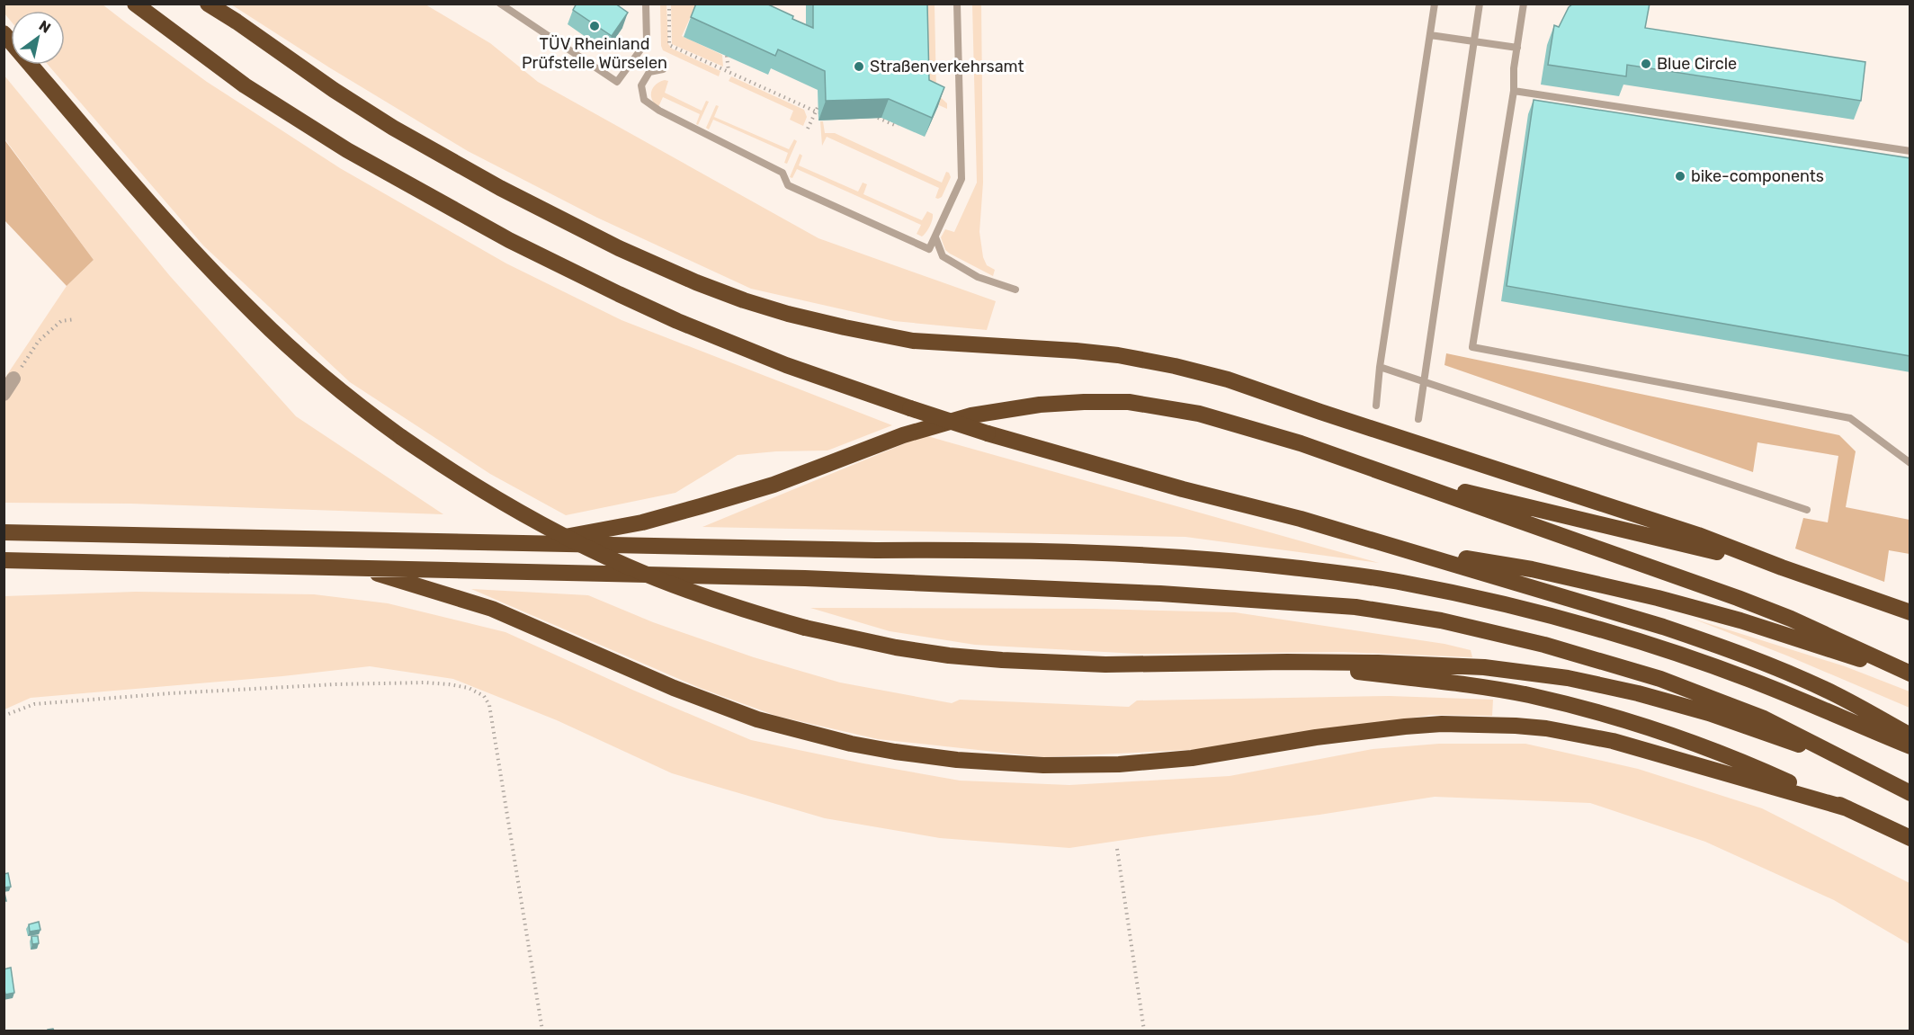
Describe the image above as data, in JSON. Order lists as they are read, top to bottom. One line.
{"places":["TÜV Rheinland Prüfstelle Würselen","Blue Circle","Straßenverkehrsamt","bike-components"],"north":"top right"}
